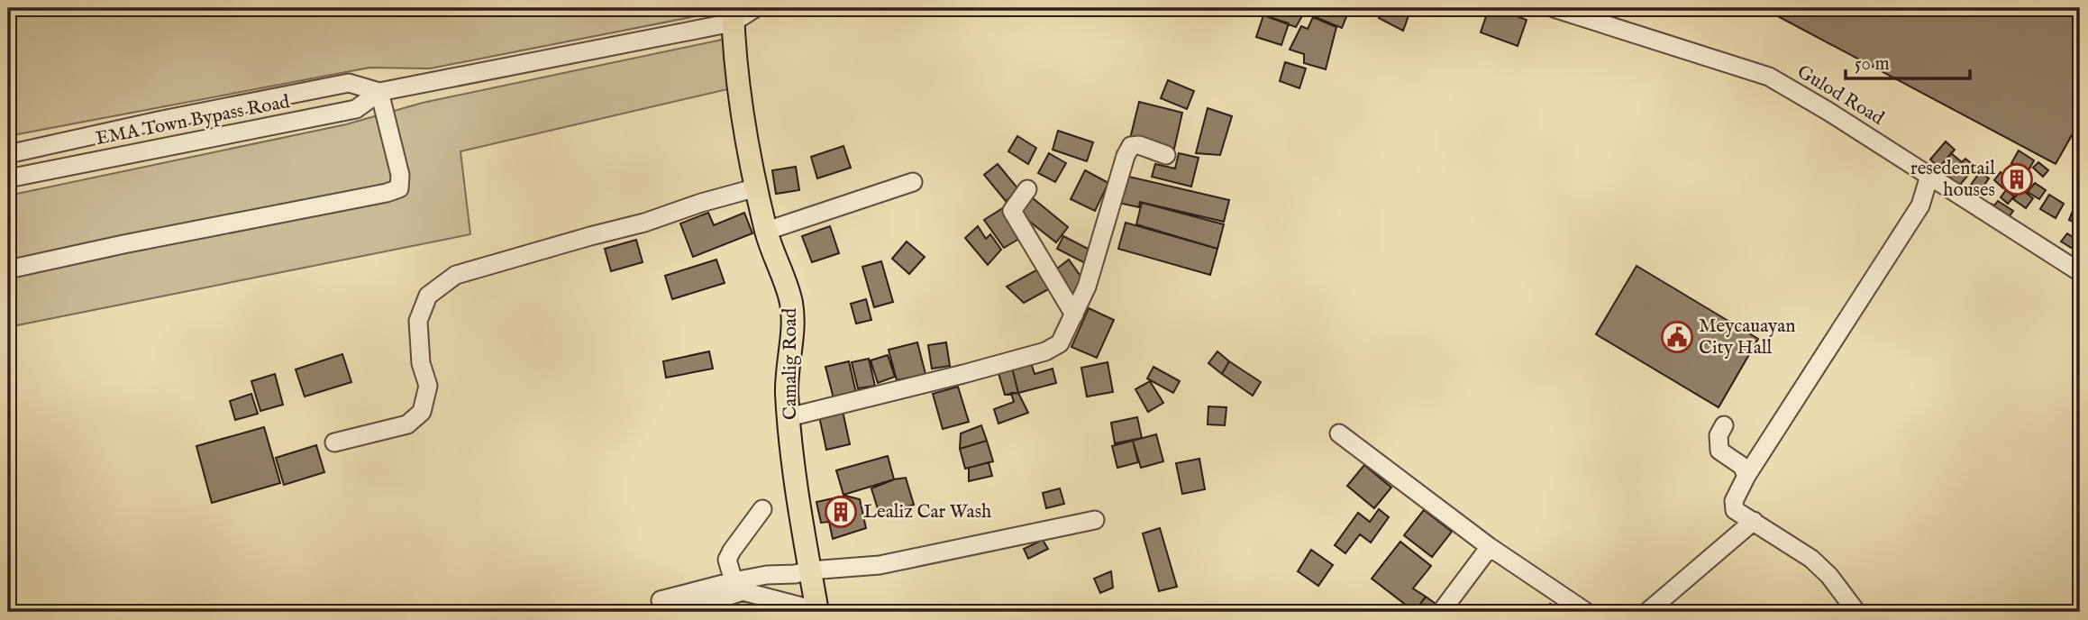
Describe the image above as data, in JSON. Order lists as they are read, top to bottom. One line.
{"streets":{"main road":["Camalig Road"],"street":["Gulod Road","EMA Town Bypass Road"]},"crossings":[["EMA Town Bypass Road","Camalig Road"]],"places":{"building":["resedentail houses","Lealiz Car Wash"],"public building":["Meycauayan City Hall"]},"scale_bar":"50 m"}
